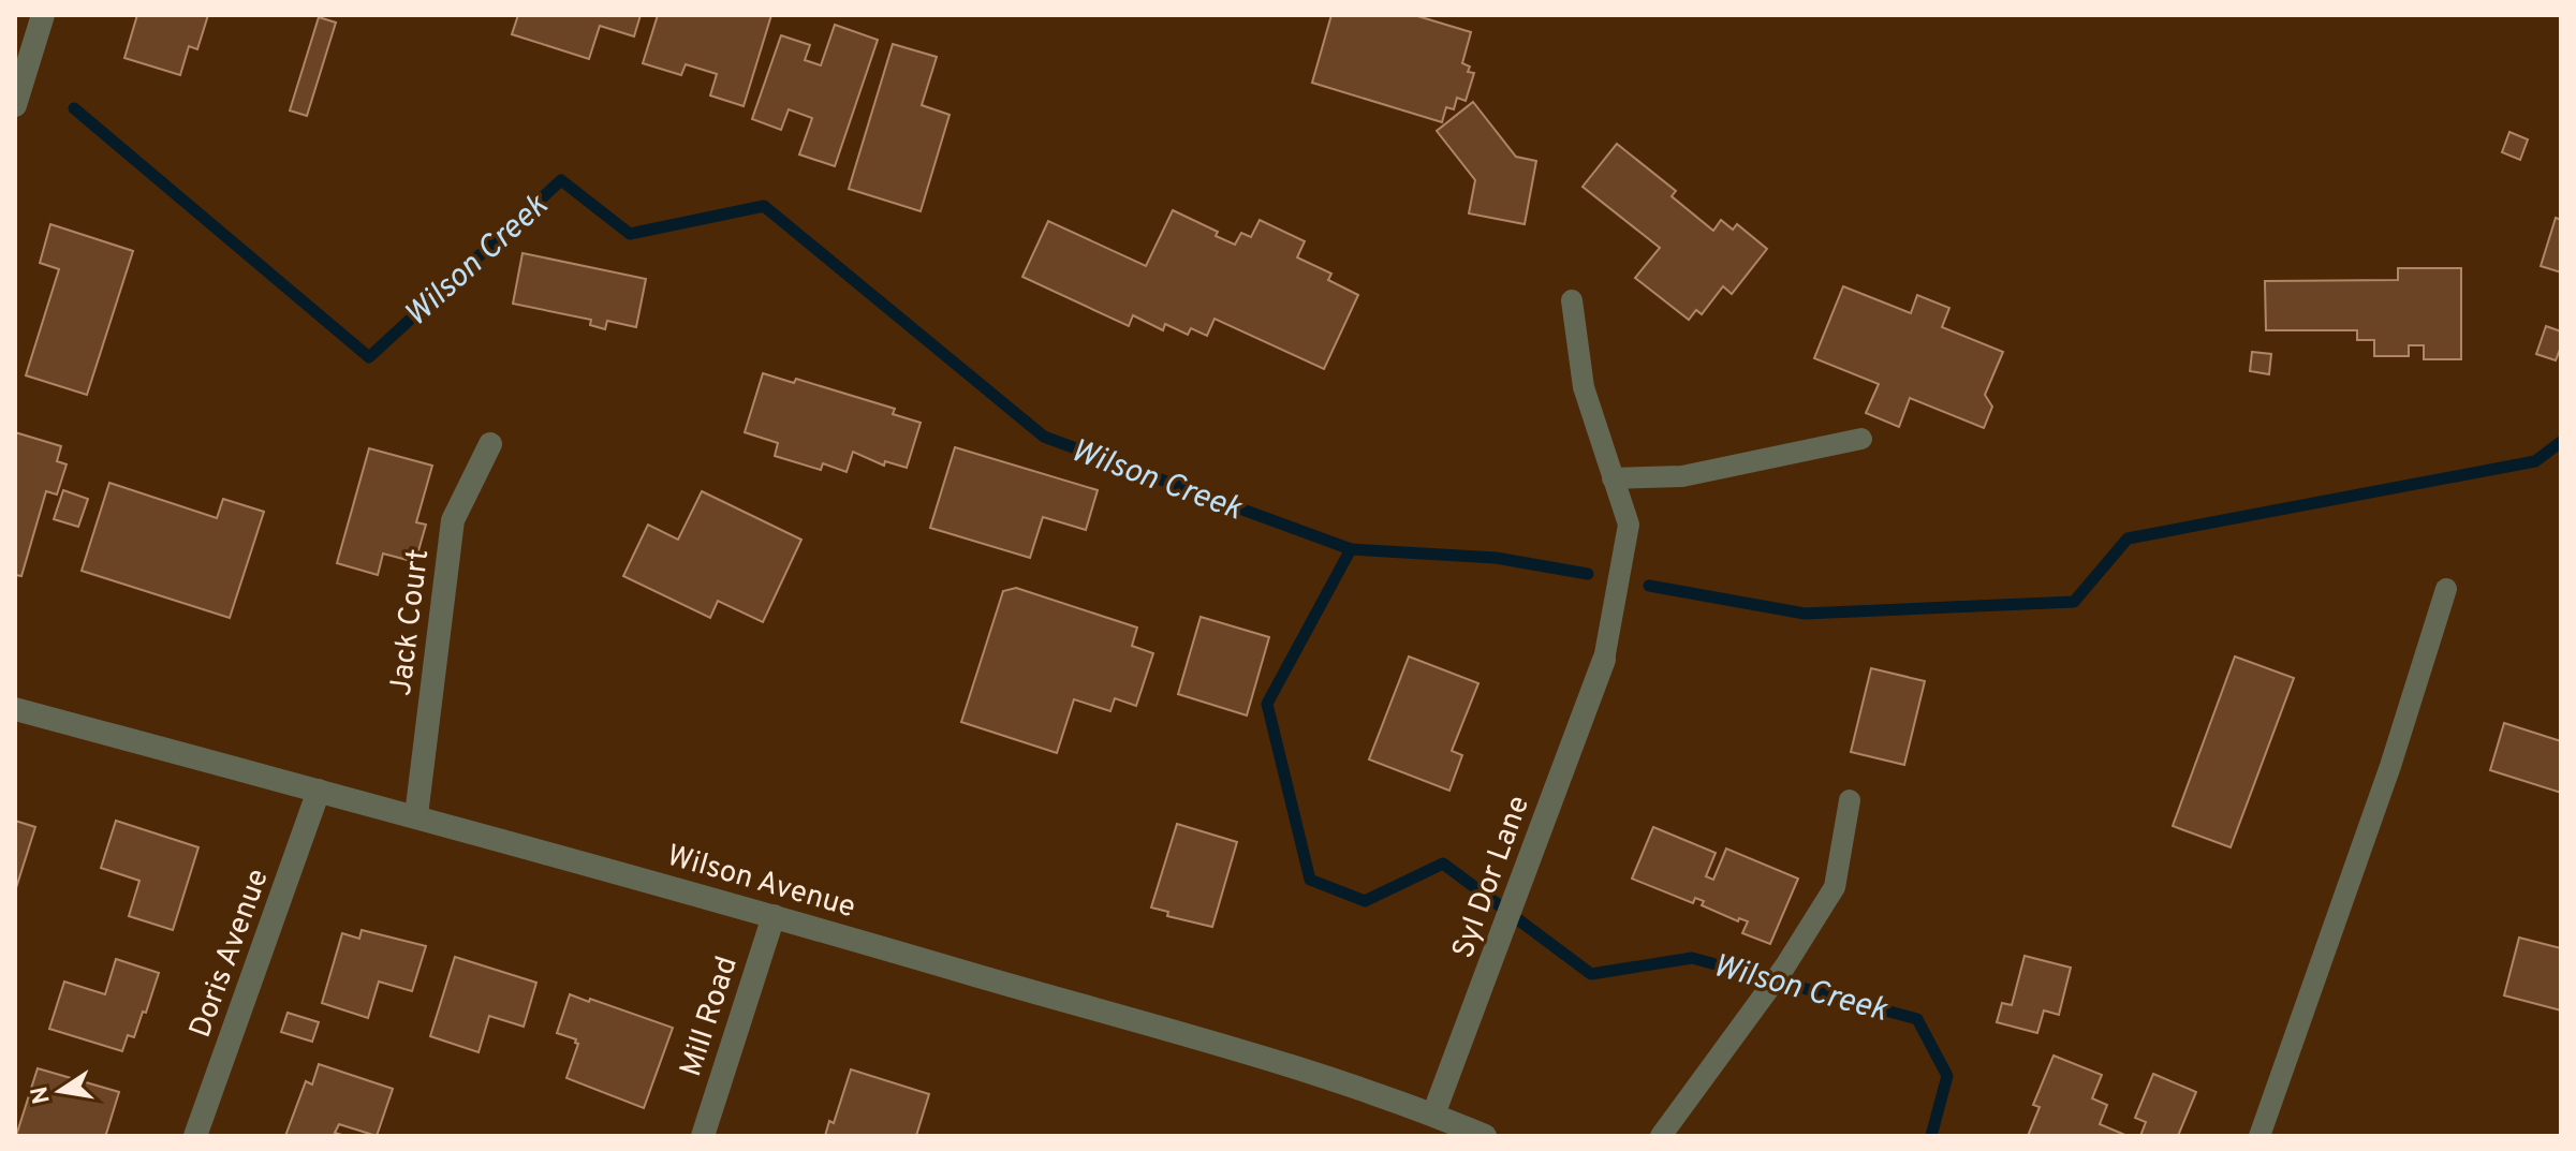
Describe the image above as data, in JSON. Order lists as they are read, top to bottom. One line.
{"streets":{"street":["Jack Court","Syl Dor Lane","Wilson Avenue","Doris Avenue","Mill Road"]},"crossings":[["Jack Court","Wilson Avenue"],["Syl Dor Lane","Wilson Avenue"],["Wilson Avenue","Doris Avenue"],["Wilson Avenue","Mill Road"]],"water":["Wilson Creek"],"north":"left"}
